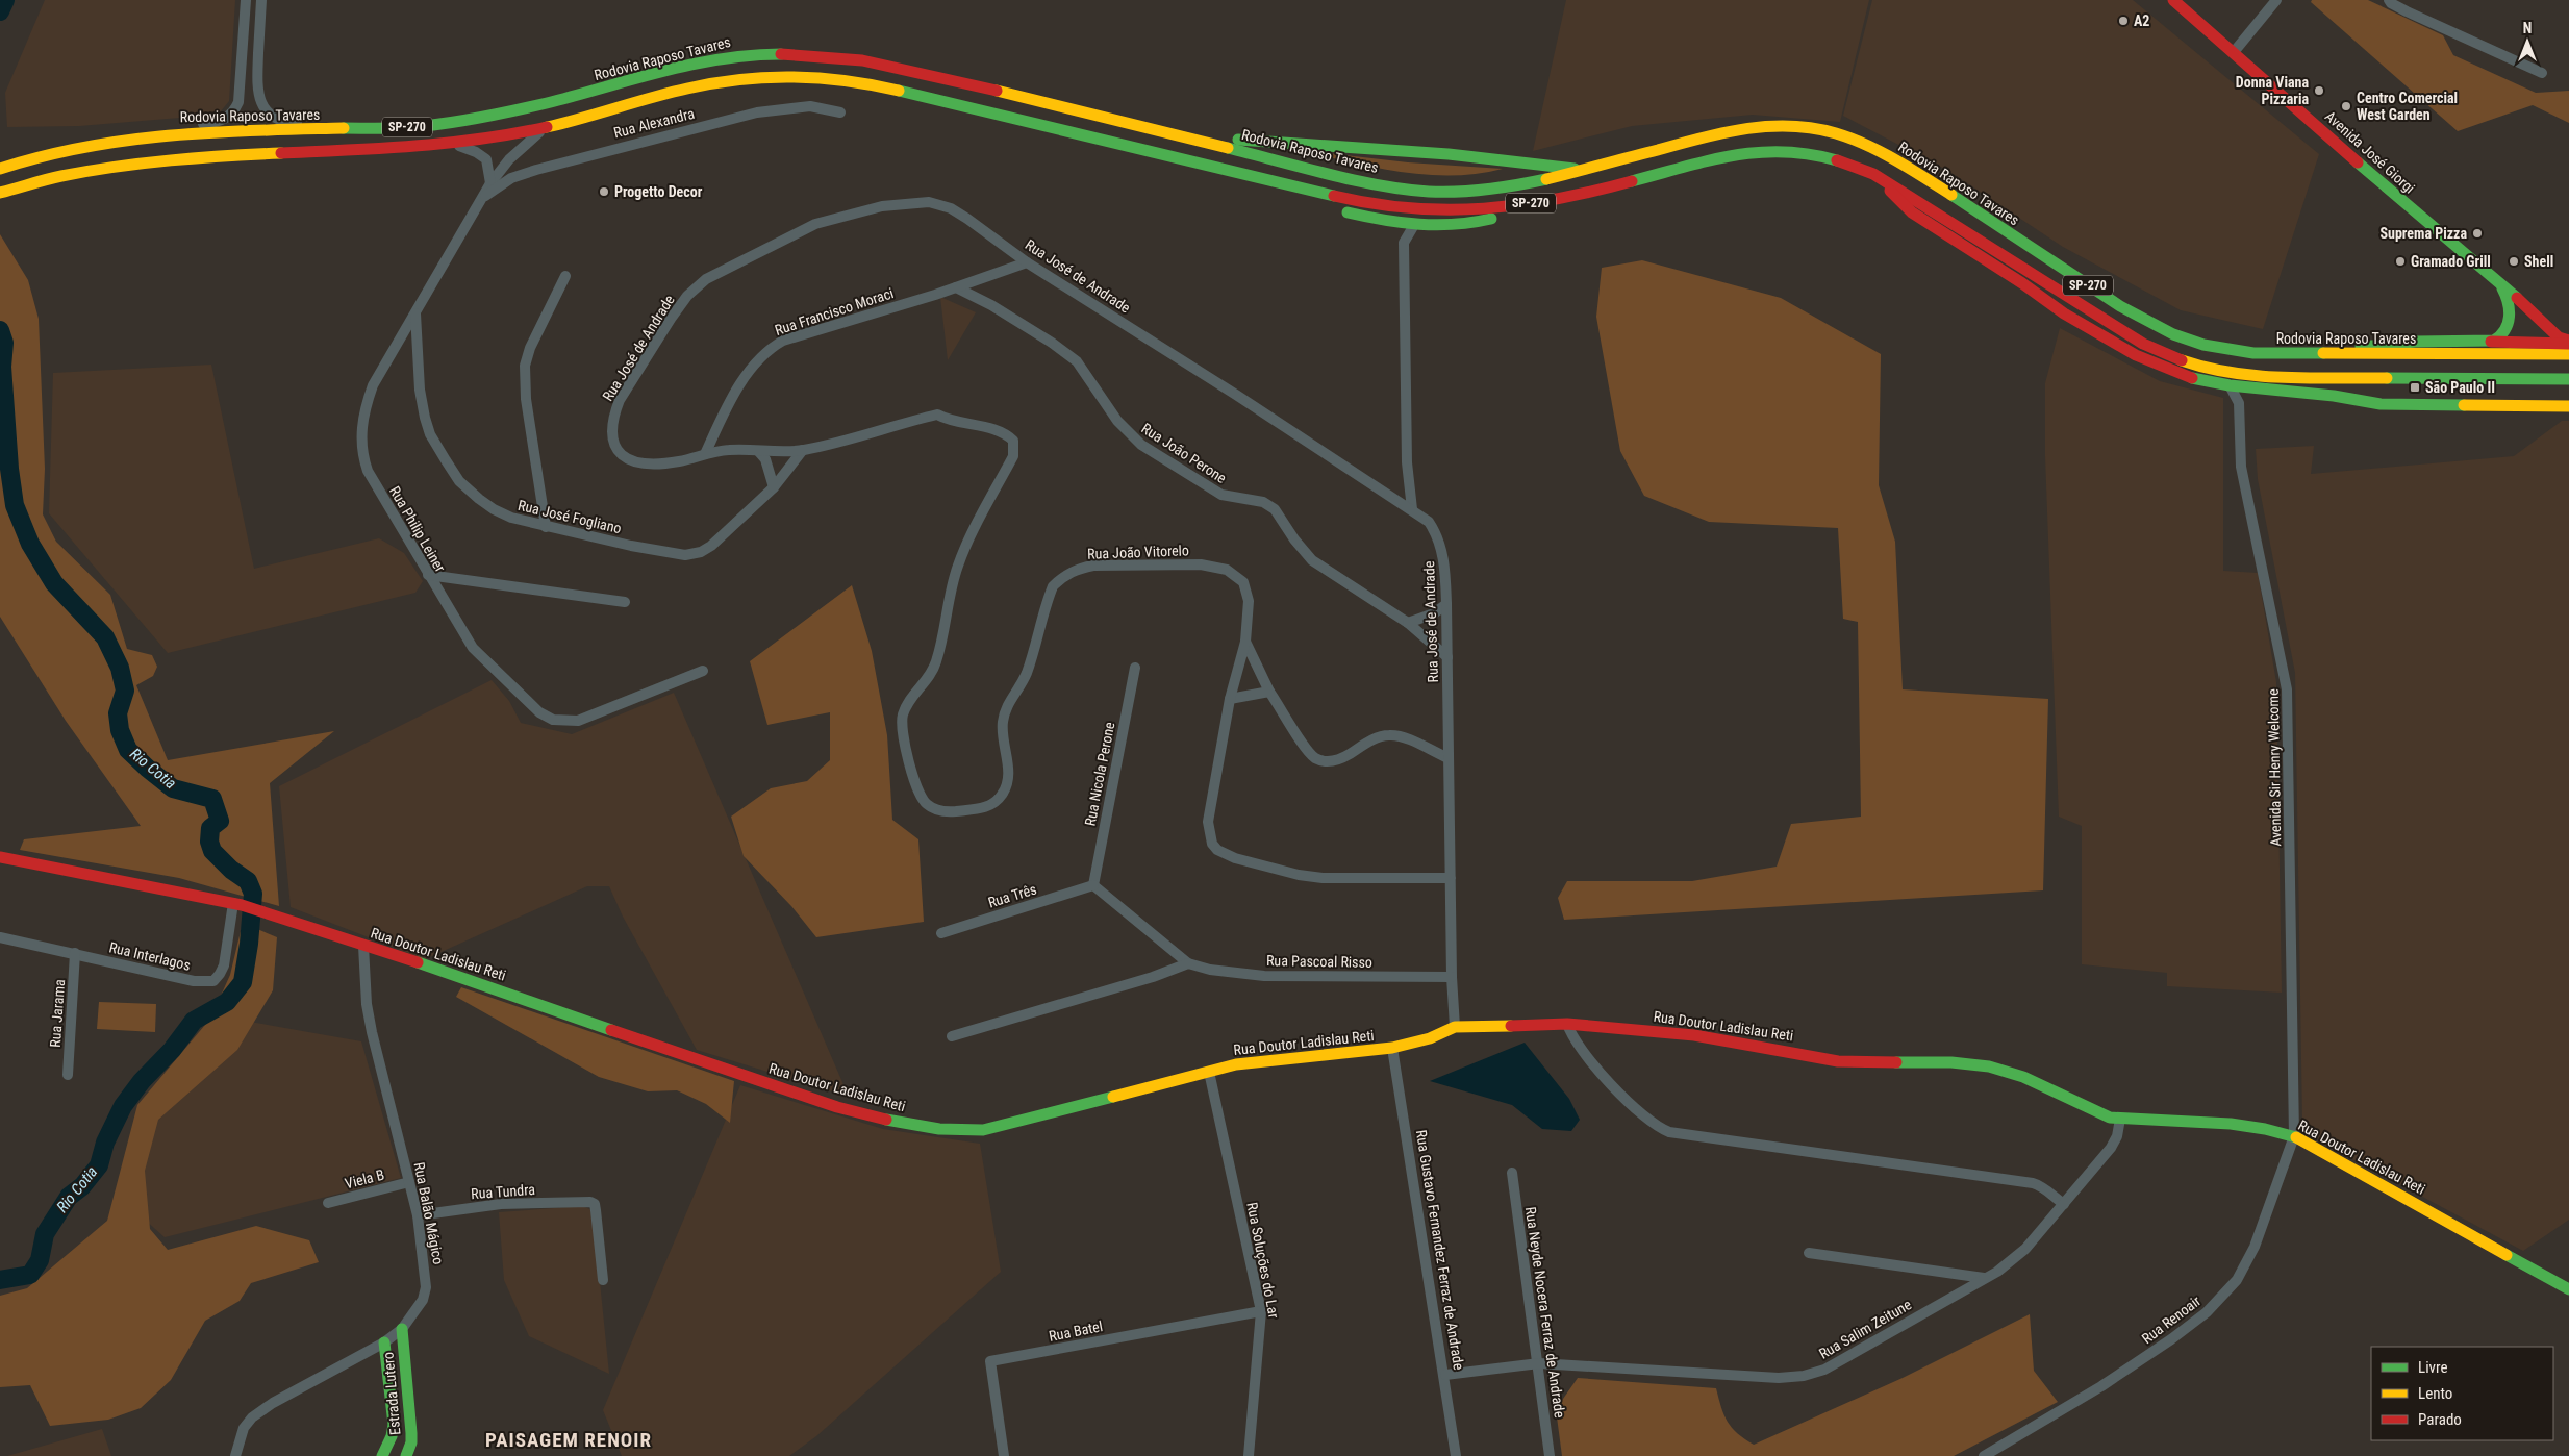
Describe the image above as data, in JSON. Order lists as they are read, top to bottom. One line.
{"streets":{"main road":["Rodovia Raposo Tavares","SP-270","Avenida José Giorgi","Rua Doutor Ladislau Reti","Estrada Lutero"],"street":["Rua Alexandra","Rua José de Andrade","Rua Francisco Moraci","Rua João Perone","Rua José Fogliano","Rua Philip Leiner","Rua João Vitorelo","Avenida Sir Henry Welcome","Rua Nicola Perone","Rua Três","Rua Interlagos","Rua Pascoal Risso","Rua Jarama","Viela B","Rua Tundra","Rua Balão Mágico","Rua Gustavo Fernandez Ferraz de Andrade","Rua Soluções do Lar","Rua Neyde Nocera Ferraz de Andrade","Rua Renoair","Rua Salim Zeitune","Rua Batel"]},"crossings":[["Rodovia Raposo Tavares","Avenida José Giorgi"],["Rua Alexandra","Rua Philip Leiner"],["SP-270","Rua Philip Leiner"],["Rua José de Andrade","Rua Francisco Moraci"],["Rua José de Andrade","Rua João Perone"],["Rua José de Andrade","Rua José Fogliano"],["Rua José de Andrade","Rua João Vitorelo"],["Rua José de Andrade","Rua Doutor Ladislau Reti"],["Rua José de Andrade","Rua Pascoal Risso"],["Rua Francisco Moraci","Rua João Perone"],["Rua José Fogliano","Rua Philip Leiner"],["Avenida Sir Henry Welcome","Rua Doutor Ladislau Reti"],["Avenida Sir Henry Welcome","Rua Renoair"],["Rua Nicola Perone","Rua Três"],["Rua Nicola Perone","Rua Pascoal Risso"],["Rua Três","Rua Pascoal Risso"],["Rua Doutor Ladislau Reti","Rua Interlagos"],["Rua Doutor Ladislau Reti","Rua Balão Mágico"],["Rua Doutor Ladislau Reti","Rua Gustavo Fernandez Ferraz de Andrade"],["Rua Doutor Ladislau Reti","Rua Soluções do Lar"],["Rua Doutor Ladislau Reti","Rua Renoair"],["Rua Doutor Ladislau Reti","Rua Salim Zeitune"],["Rua Interlagos","Rua Jarama"],["Viela B","Rua Balão Mágico"],["Rua Tundra","Rua Balão Mágico"],["Rua Balão Mágico","Estrada Lutero"],["Rua Gustavo Fernandez Ferraz de Andrade","Rua Salim Zeitune"],["Rua Soluções do Lar","Rua Batel"],["Rua Neyde Nocera Ferraz de Andrade","Rua Salim Zeitune"]],"districts":["PAISAGEM RENOIR"],"water":["Rio Cotia"],"places":{"other":["A2","Donna Viana Pizzaria","Centro Comercial West Garden","Progetto Decor","Suprema Pizza","Gramado Grill","Shell"],"transit":["São Paulo II"]},"legend":["Livre","Lento","Parado"],"north":"top"}
